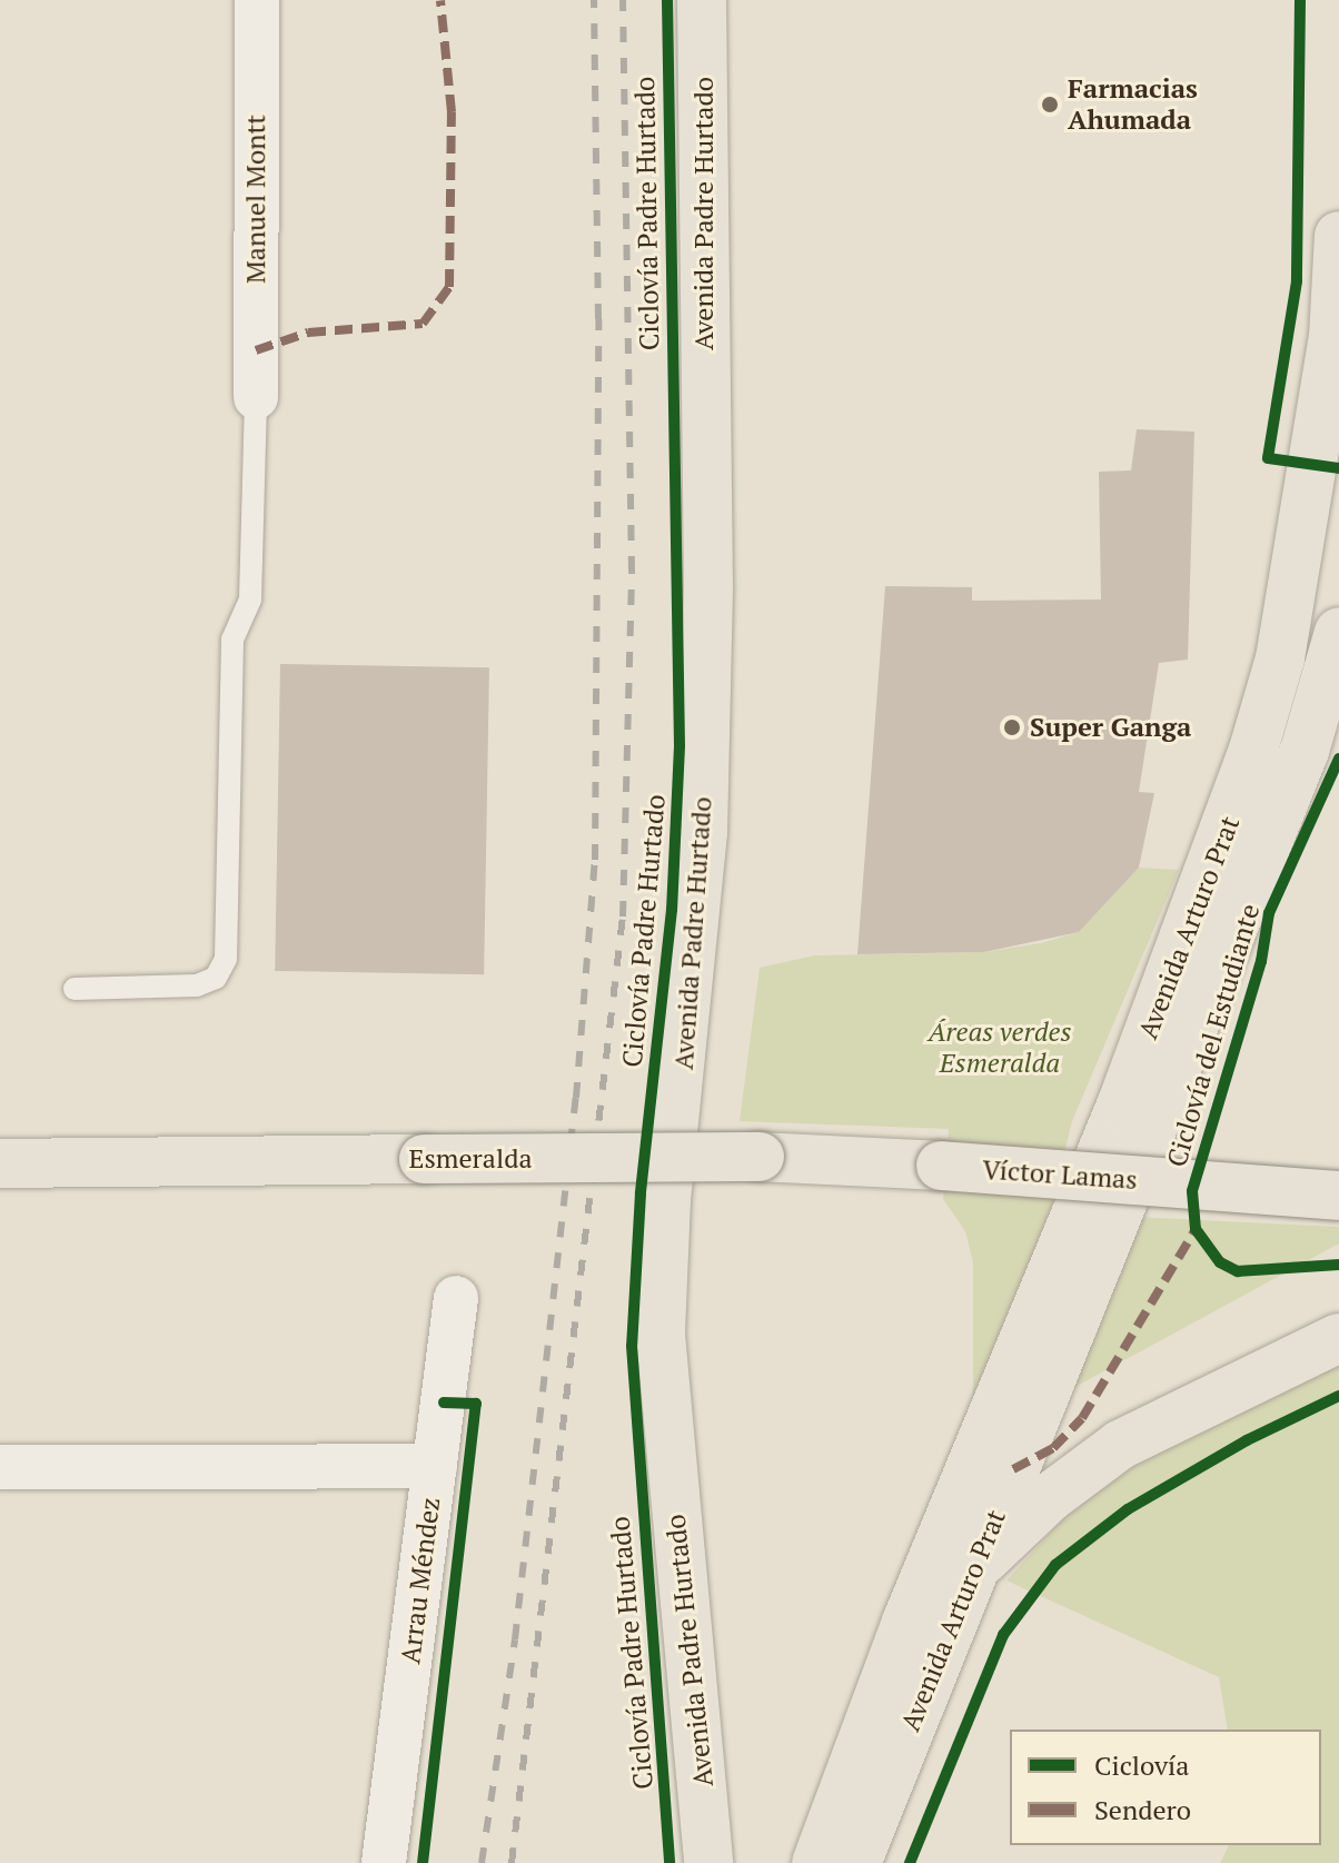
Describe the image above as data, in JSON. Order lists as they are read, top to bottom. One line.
{"streets":{"main road":["Avenida Padre Hurtado","Avenida Arturo Prat","Esmeralda","Víctor Lamas"],"street":["Manuel Montt","Arrau Méndez"],"cycle path":["Ciclovía Padre Hurtado","Ciclovía del Estudiante"]},"crossings":[["Esmeralda","Víctor Lamas"]],"parks":["Áreas verdes Esmeralda"],"places":["Farmacias Ahumada","Super Ganga"],"legend":["Ciclovía","Sendero"]}
